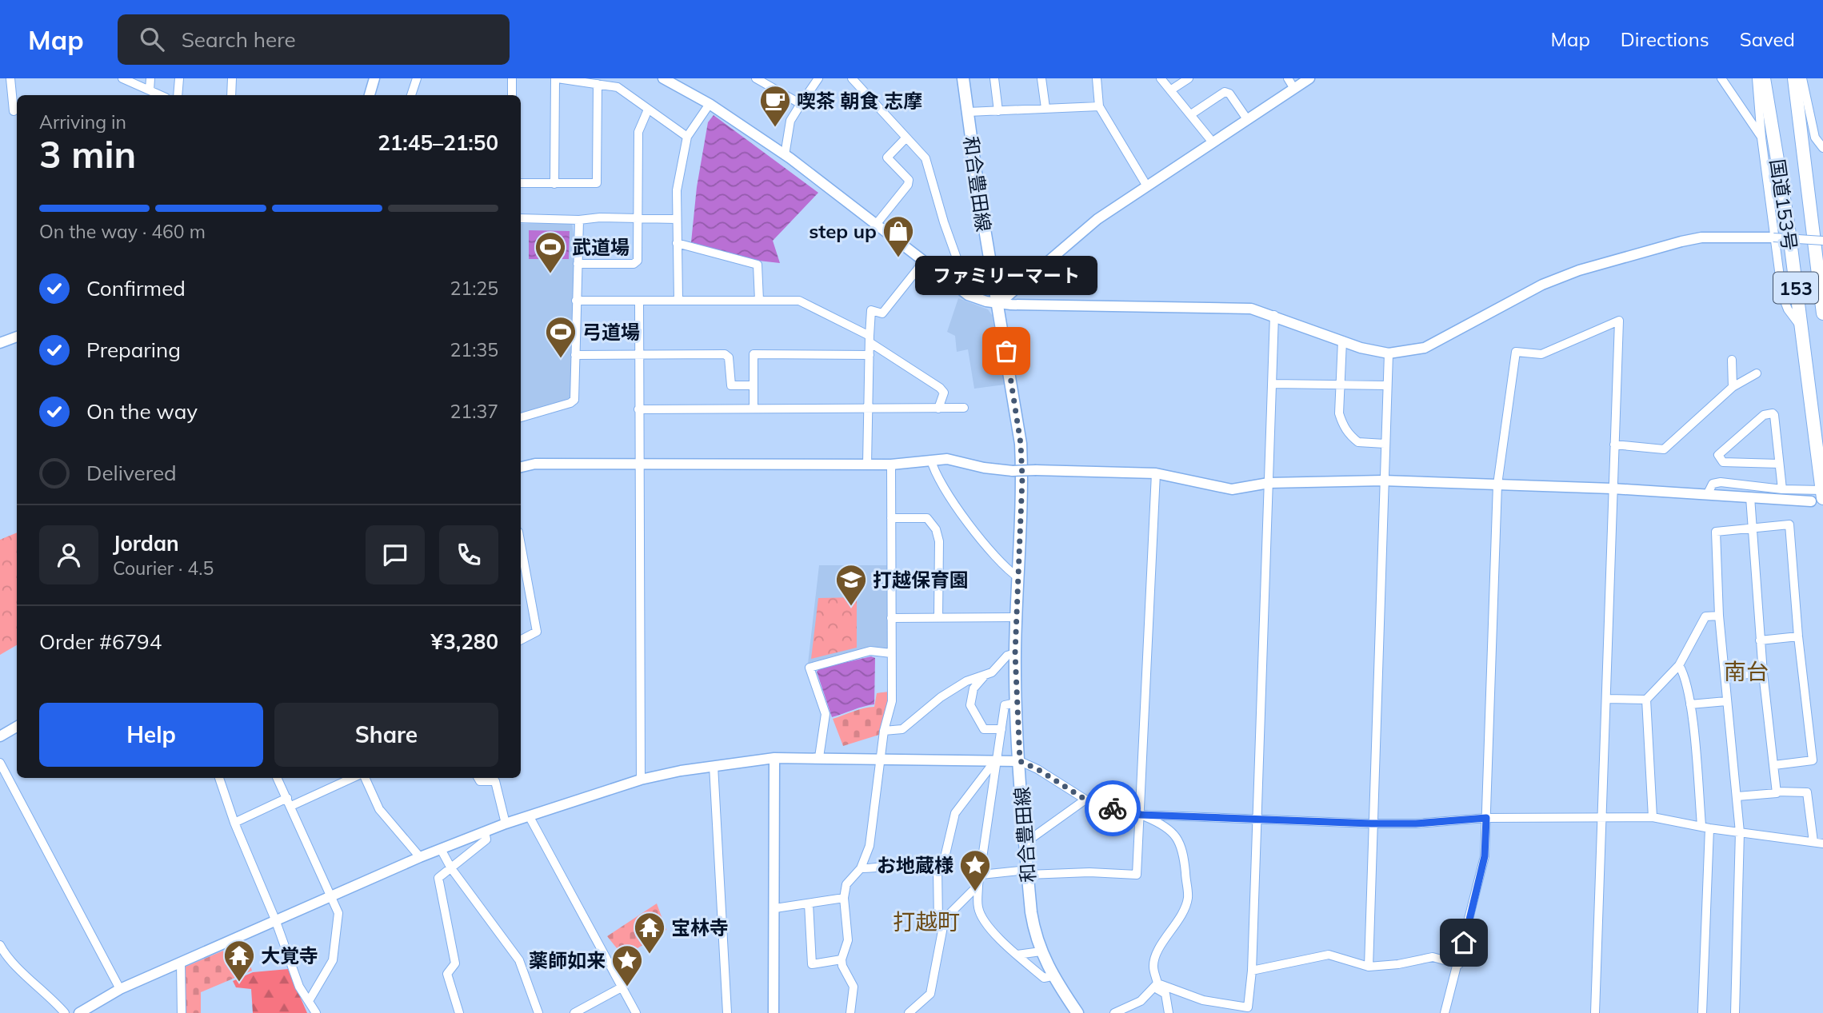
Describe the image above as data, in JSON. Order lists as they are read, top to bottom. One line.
{"streets":{"highway":["国道153号","153"],"main road":["和合豊田線"]},"districts":["南台","打越町"],"places":{"cafe":["喫茶 朝食 志摩"],"shop":["step up"],"sports":["武道場","弓道場"],"other":["ファミリーマート"],"school or university":["打越保育園"],"place":["お地蔵様","薬師如来"],"temple":["宝林寺","大覚寺"]},"page":{"header":"Map","search":"Search here","nav":["Map","Directions","Saved"],"heading":["3 min","Arriving in","21:45–21:50"],"panel":["Jordan","Courier · 4.5","Order #6794","¥3,280"],"bar":"On the way · 460 m","bubble":"ファミリーマート","list":[["Confirmed","21:25"],["Preparing","21:35"],["On the way","21:37"],"Delivered"],"buttons":["Help","Share"]}}
